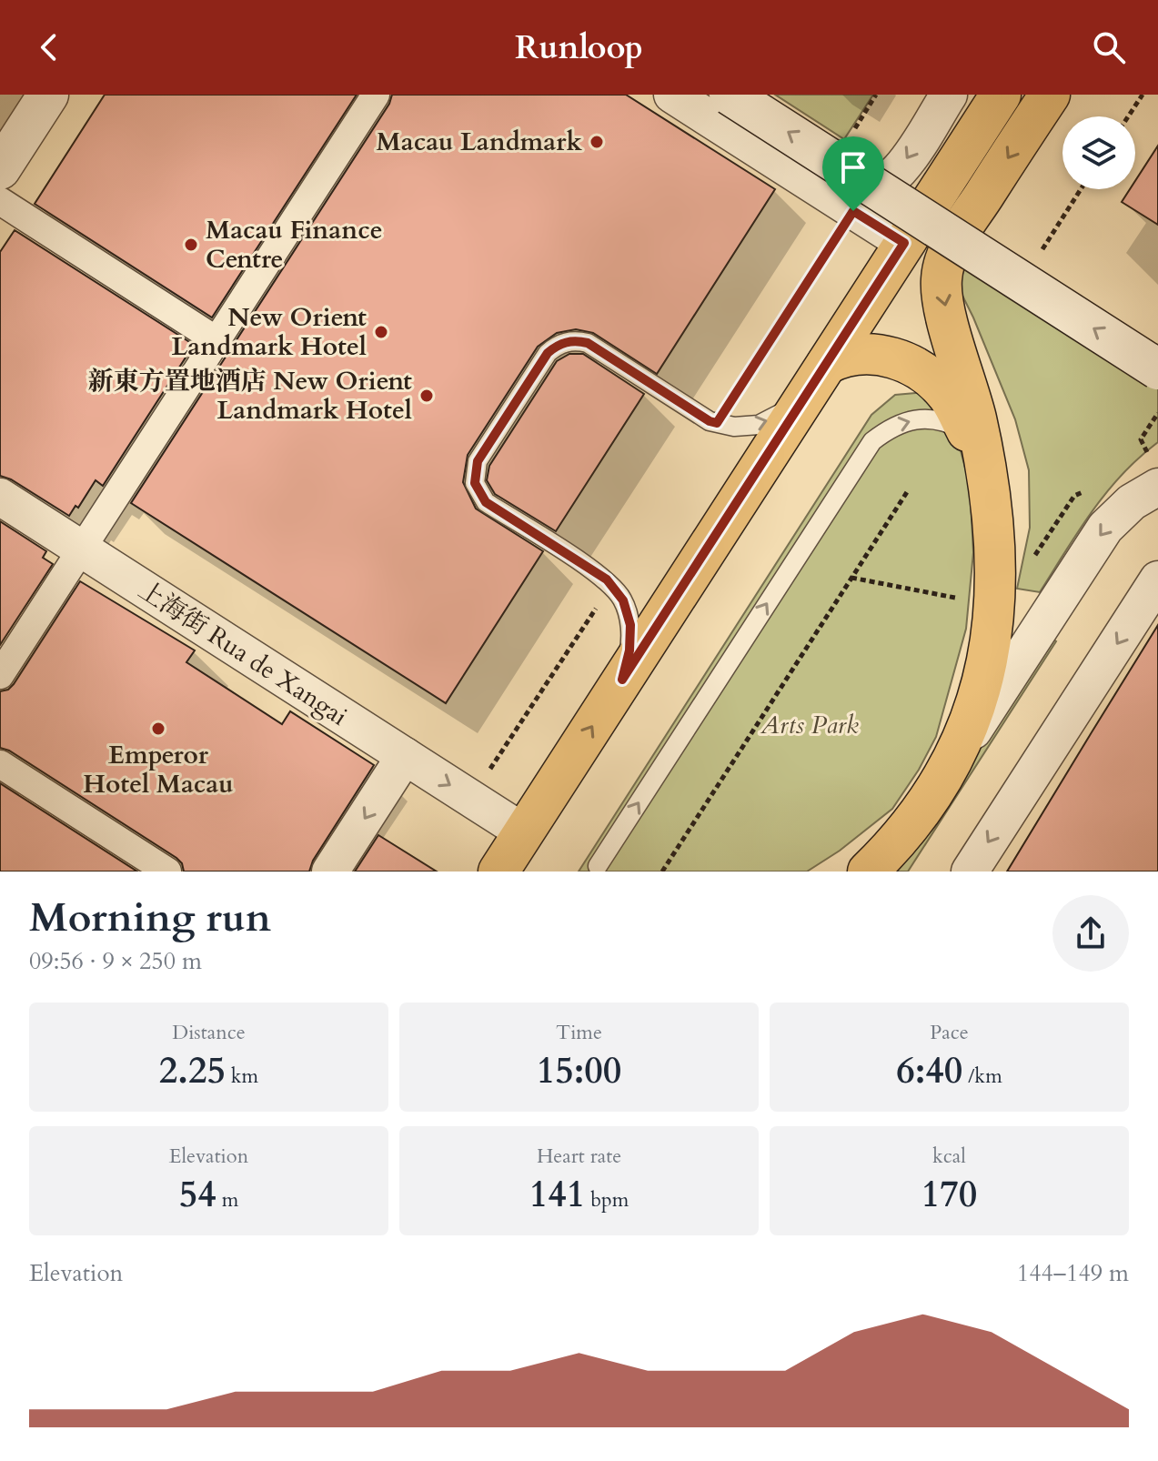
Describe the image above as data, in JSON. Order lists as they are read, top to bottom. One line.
{"streets":{"street":["上海街 Rua de Xangai"]},"parks":["Arts Park"],"places":["Macau Landmark","Macau Finance Centre","New Orient Landmark Hotel","新東方置地酒店 New Orient Landmark Hotel","Emperor Hotel Macau"],"page":{"header":"Runloop","heading":["Morning run","09:56 · 9 × 250 m"],"stats":[["Distance","2.25 km"],["Time","15:00"],["Pace","6:40 /km"],["Elevation","54 m"],["Heart rate","141 bpm"],["kcal","170"]],"chart":["Elevation","144–149 m"]}}
